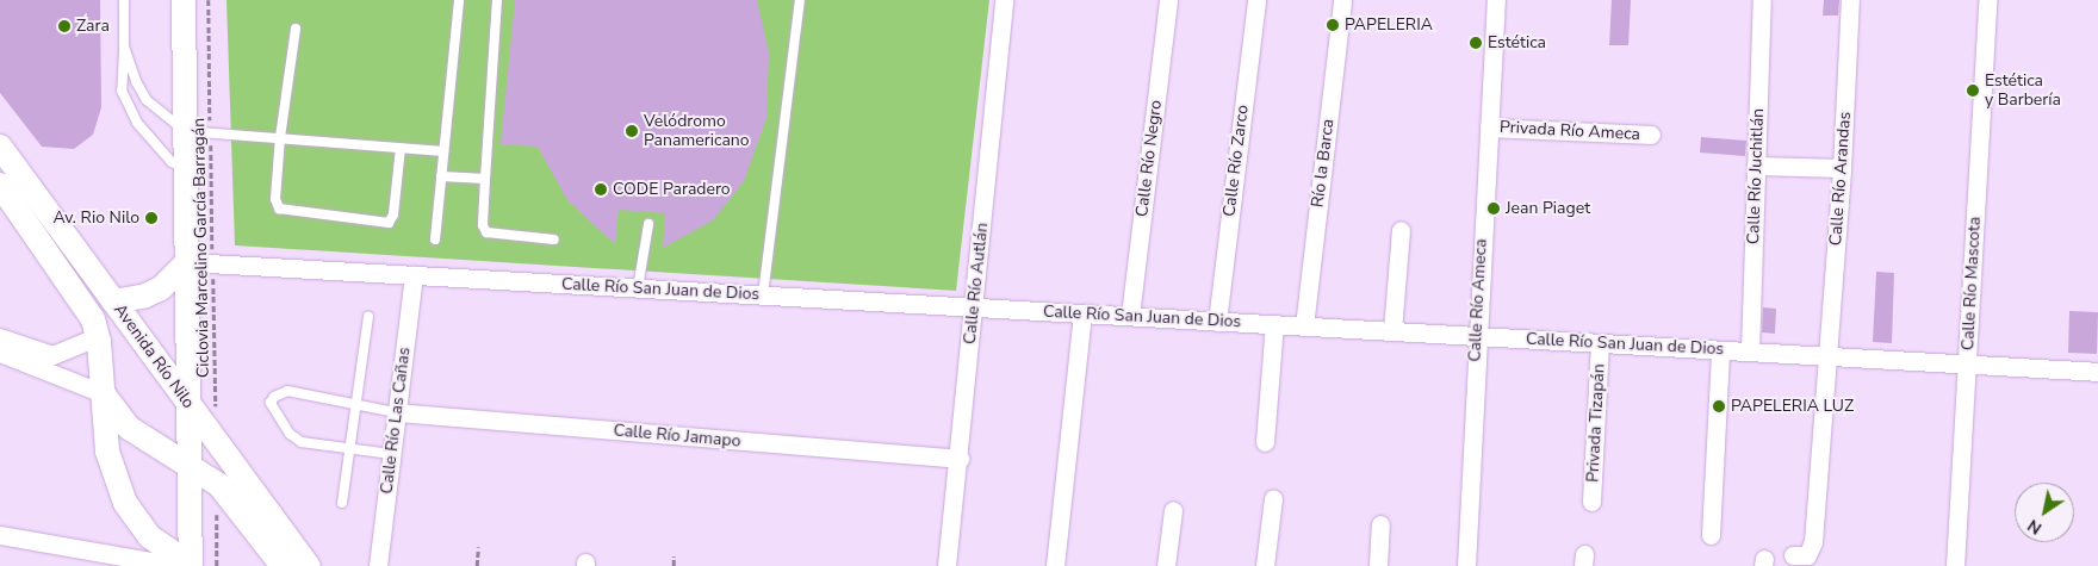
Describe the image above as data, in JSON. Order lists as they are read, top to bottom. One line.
{"streets":{"main road":["Avenida Río Nilo"],"street":["Privada Río Ameca","Calle Río Negro","Calle Río Zarco","Río la Barca","Calle Río Juchitlán","Calle Río Arandas","Calle Río Autlán","Calle Río Mascota","Calle Río San Juan de Dios","Calle Río Ameca","Calle Río Las Cañas","Privada Tizapán","Calle Río Jamapo"],"path":["Ciclovia Marcelino García Barragán"]},"crossings":[["Privada Río Ameca","Calle Río Ameca"],["Calle Río Negro","Calle Río San Juan de Dios"],["Calle Río Zarco","Calle Río San Juan de Dios"],["Río la Barca","Calle Río San Juan de Dios"],["Calle Río Juchitlán","Calle Río San Juan de Dios"],["Calle Río Arandas","Calle Río San Juan de Dios"],["Ciclovia Marcelino García Barragán","Calle Río San Juan de Dios"],["Ciclovia Marcelino García Barragán","Avenida Río Nilo"],["Calle Río Autlán","Calle Río San Juan de Dios"],["Calle Río Autlán","Calle Río Jamapo"],["Calle Río Mascota","Calle Río San Juan de Dios"],["Calle Río San Juan de Dios","Calle Río Ameca"],["Calle Río San Juan de Dios","Calle Río Las Cañas"],["Calle Río San Juan de Dios","Privada Tizapán"],["Calle Río Las Cañas","Calle Río Jamapo"]],"places":["PAPELERIA","Zara","Estética","Estética y Barbería","Velódromo Panamericano","CODE Paradero","Jean Piaget","Av. Rio Nilo","PAPELERIA LUZ"],"north":"bottom left"}
